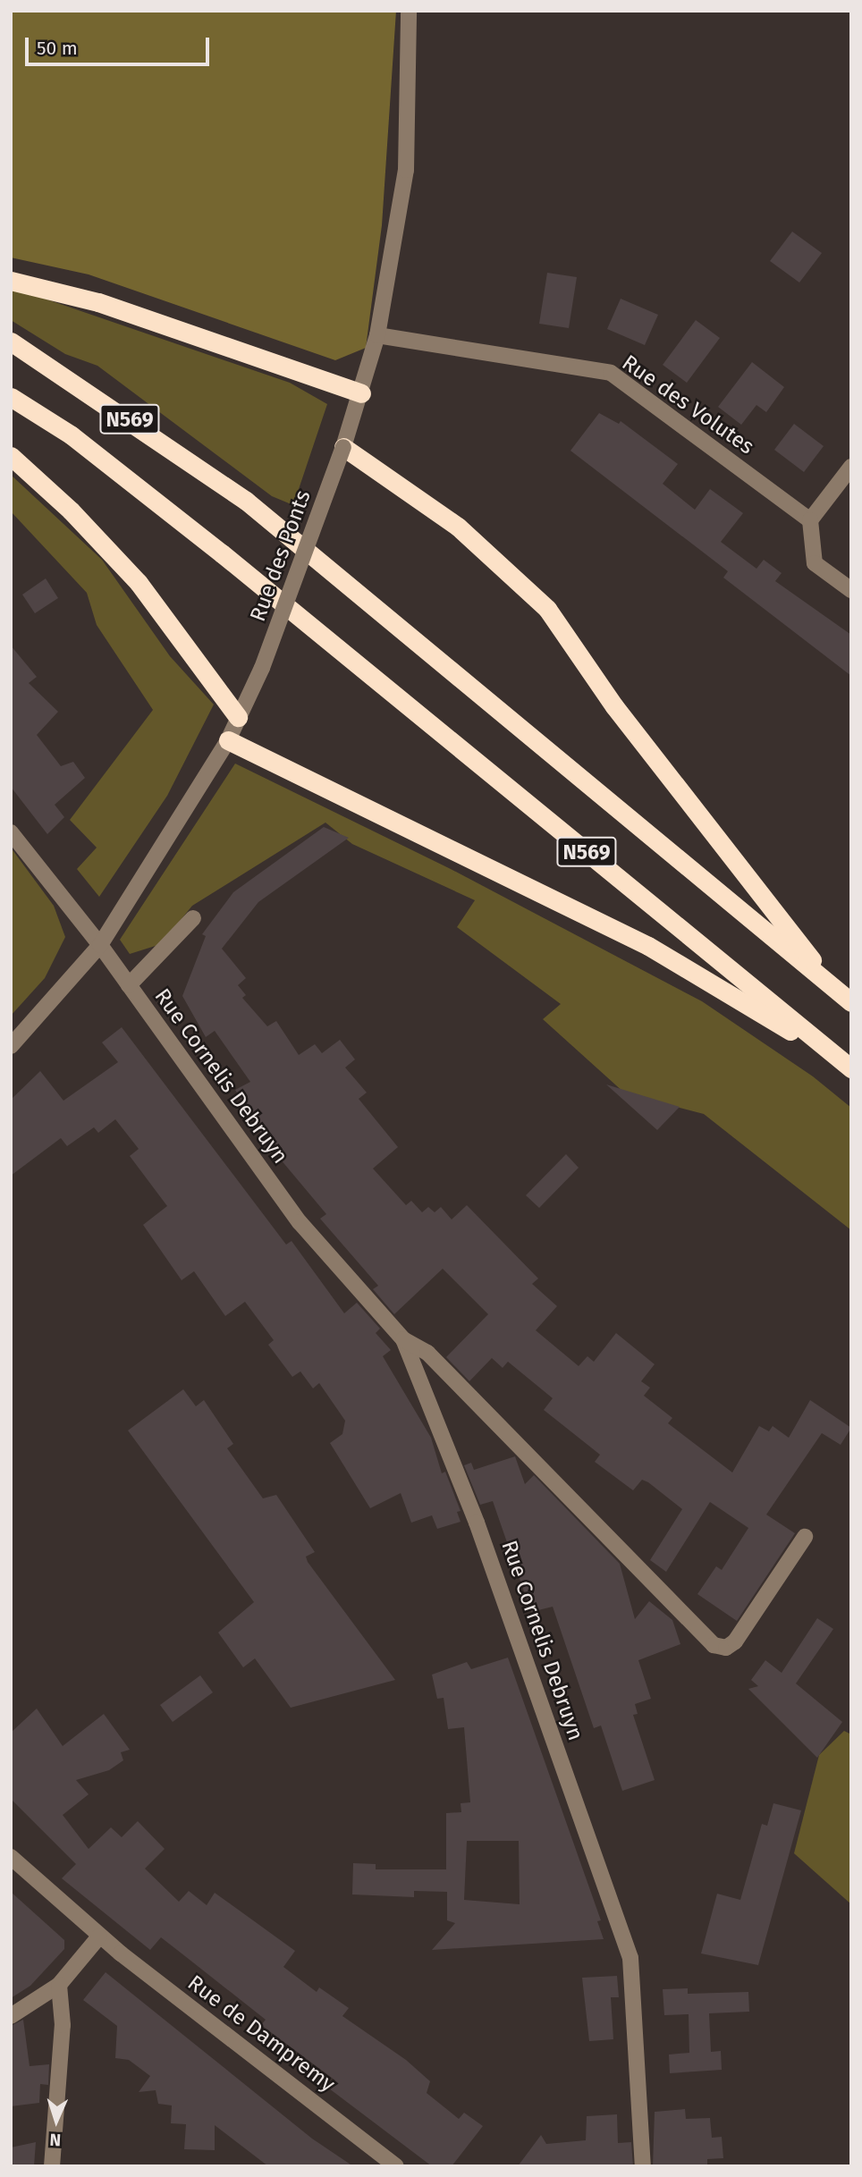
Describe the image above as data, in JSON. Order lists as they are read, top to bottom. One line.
{"streets":{"highway":["N569"],"street":["Rue des Volutes","Rue des Ponts","Rue Cornelis Debruyn","Rue de Dampremy"]},"crossings":[["Rue des Volutes","Rue des Ponts"],["Rue des Ponts","Rue Cornelis Debruyn"]],"scale_bar":"50 m","north":"bottom"}
